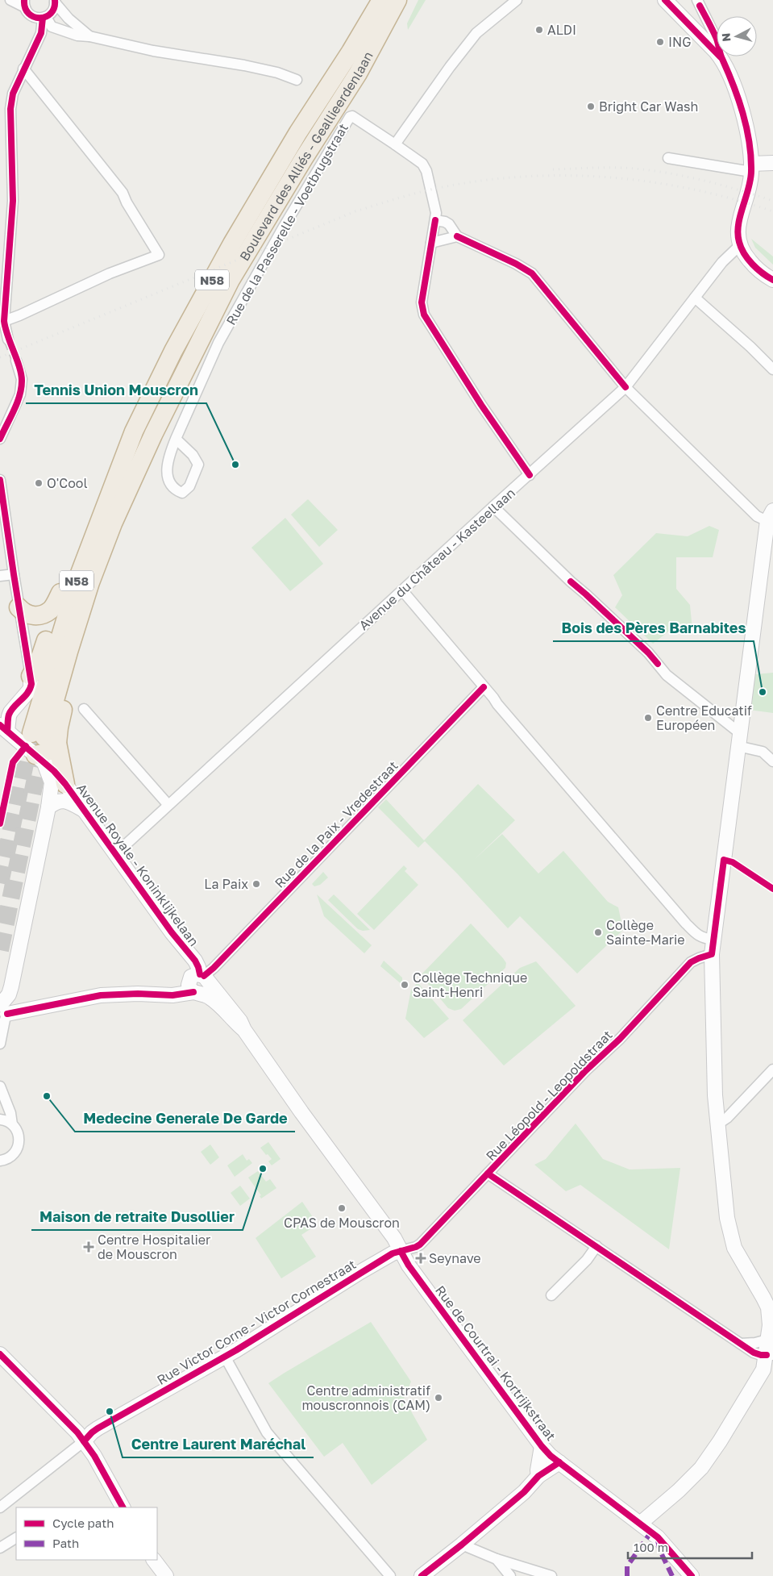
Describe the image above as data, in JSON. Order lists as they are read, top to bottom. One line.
{"streets":{"highway":["Boulevard des Alliés - Geallieerdenlaan","N58"],"main road":["Avenue Royale - Koninklijkelaan","Rue Victor Corne - Victor Cornestraat","Rue de Courtrai - Kortrijkstraat"],"street":["Rue de la Passerelle - Voetbrugstraat","Avenue du Château - Kasteellaan","Rue de la Paix - Vredestraat","Rue Léopold - Leopoldstraat"]},"crossings":[["Boulevard des Alliés - Geallieerdenlaan","N58"],["Rue de la Passerelle - Voetbrugstraat","Avenue du Château - Kasteellaan"],["Avenue du Château - Kasteellaan","Avenue Royale - Koninklijkelaan"],["Rue de la Paix - Vredestraat","Avenue Royale - Koninklijkelaan"],["Avenue Royale - Koninklijkelaan","Rue Léopold - Leopoldstraat"],["Avenue Royale - Koninklijkelaan","Rue Victor Corne - Victor Cornestraat"],["Avenue Royale - Koninklijkelaan","Rue de Courtrai - Kortrijkstraat"],["Rue Léopold - Leopoldstraat","Rue Victor Corne - Victor Cornestraat"],["Rue Léopold - Leopoldstraat","Rue de Courtrai - Kortrijkstraat"],["Rue Victor Corne - Victor Cornestraat","Rue de Courtrai - Kortrijkstraat"]],"places":{"other":["ALDI","ING","Bright Car Wash","Tennis Union Mouscron","O'Cool","Bois des Pères Barnabites","Centre Educatif Européen","La Paix","Collège Sainte-Marie","Collège Technique Saint-Henri","Medecine Generale De Garde","Maison de retraite Dusollier","CPAS de Mouscron","Centre administratif mouscronnois (CAM)","Centre Laurent Maréchal"],"health":["Centre Hospitalier de Mouscron","Seynave"]},"legend":["Cycle path","Path"],"scale_bar":"100 m","north":"left"}
